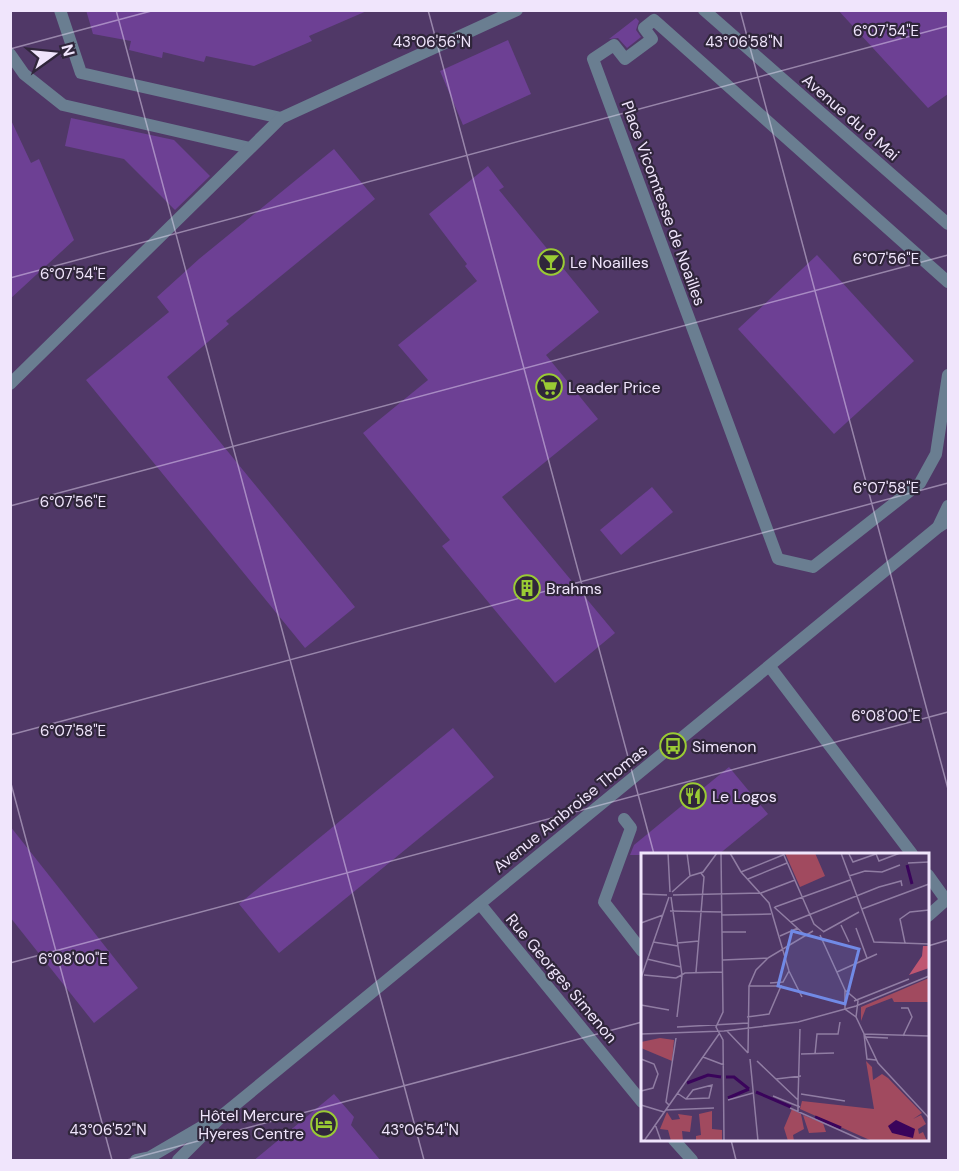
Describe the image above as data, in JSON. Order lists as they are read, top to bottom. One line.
{"streets":{"street":["Avenue du 8 Mai","Place Vicomtesse de Noailles","Avenue Ambroise Thomas","Rue Georges Simenon"]},"crossings":[["Avenue Ambroise Thomas","Rue Georges Simenon"]],"places":{"bar":["Le Noailles"],"supermarket":["Leader Price"],"building":["Brahms"],"bus stop":["Simenon"],"restaurant":["Le Logos"],"hotel":["Hôtel Mercure Hyeres Centre"]},"north":"right","coordinates":["6°07'54\"E","43°06'58\"N","43°06'56\"N","6°07'56\"E","6°07'58\"E","6°08'00\"E","43°06'52\"N","43°06'54\"N"]}
